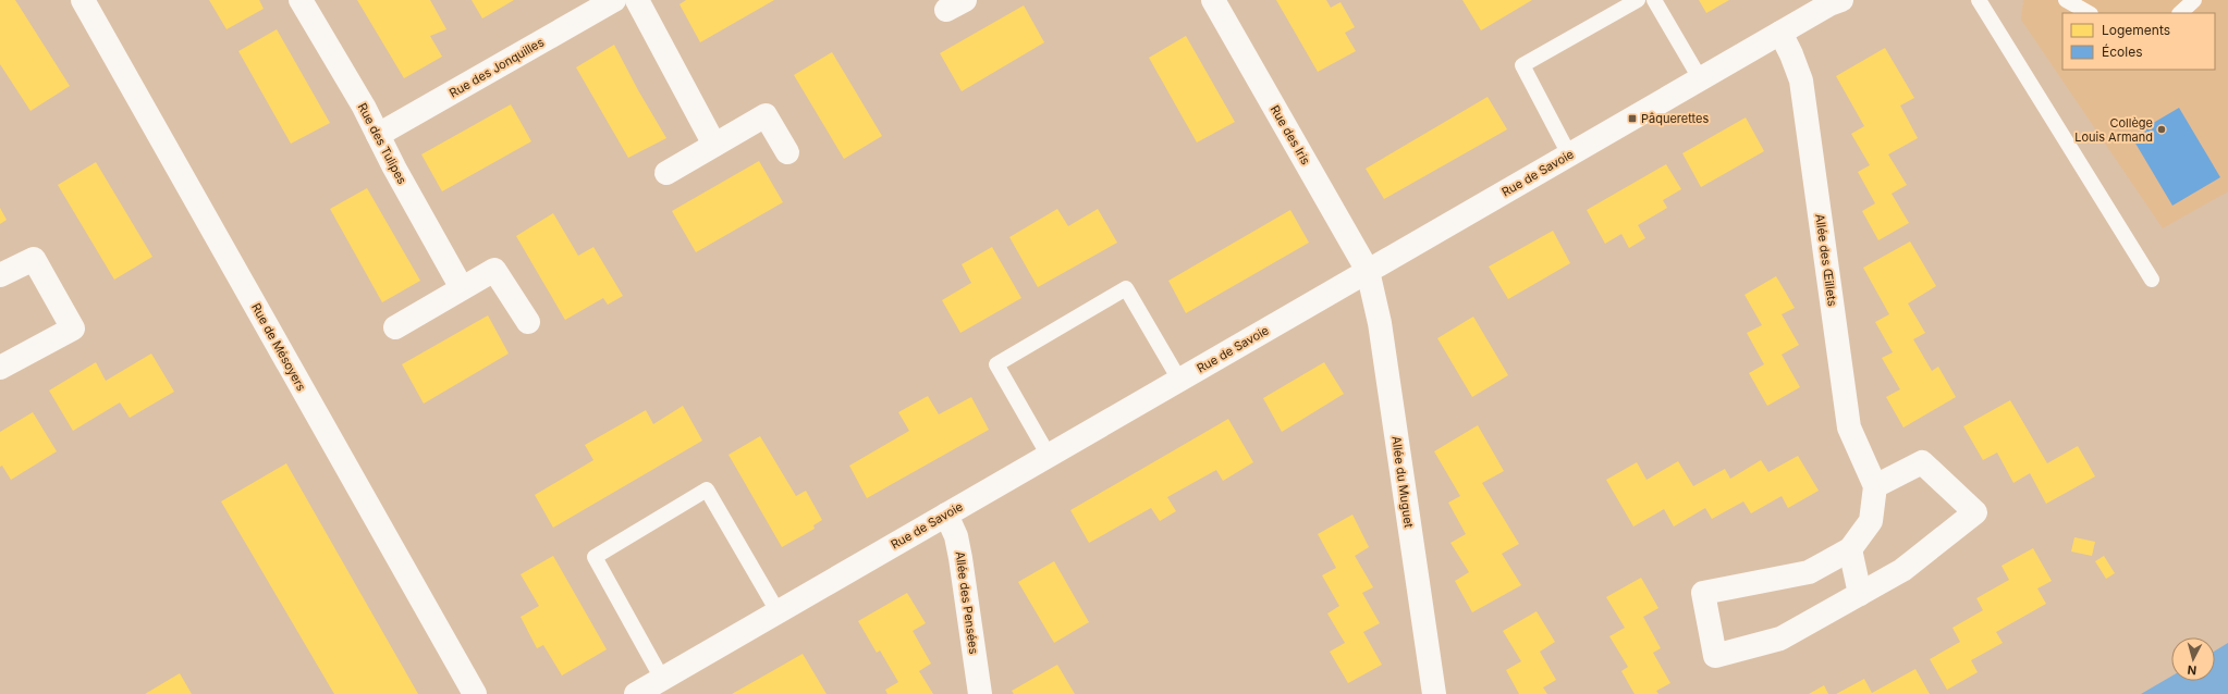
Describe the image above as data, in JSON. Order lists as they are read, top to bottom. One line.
{"streets":{"street":["Rue des Jonquilles","Rue des Iris","Rue des Tulipes","Rue de Savoie","Allée des Œillets","Rue de Mésoyers","Allée du Muguet","Allée des Pensées"]},"crossings":[["Rue des Jonquilles","Rue des Tulipes"],["Rue des Iris","Rue de Savoie"],["Rue des Iris","Allée du Muguet"],["Rue de Savoie","Allée des Œillets"],["Rue de Savoie","Allée du Muguet"],["Rue de Savoie","Allée des Pensées"]],"places":{"transit":["Pâquerettes"],"other":["Collège Louis Armand"]},"legend":["Logements","Écoles"],"north":"bottom"}
